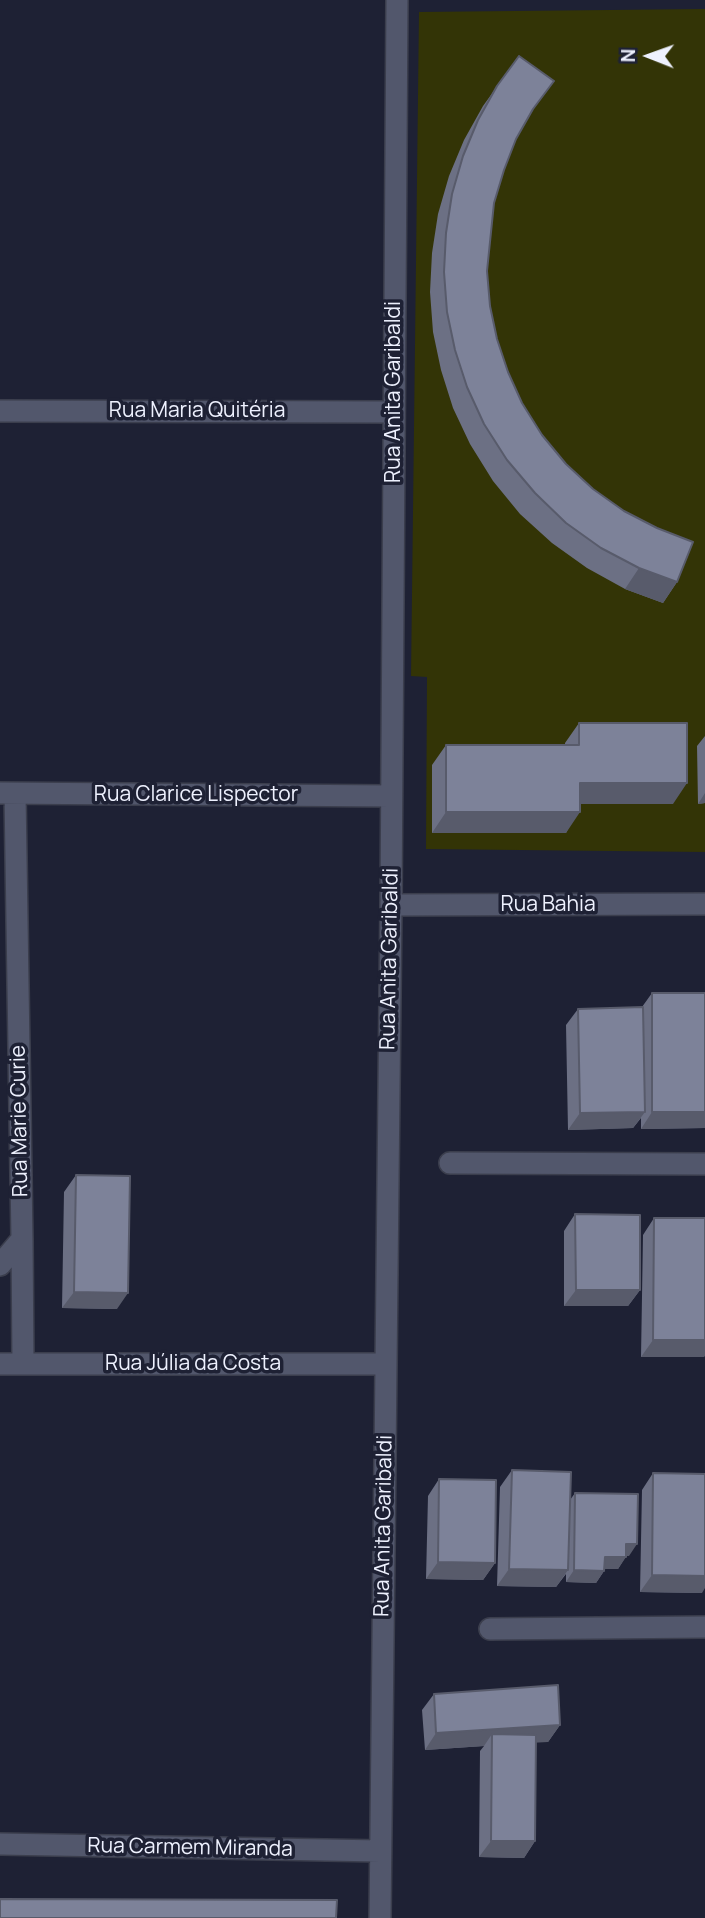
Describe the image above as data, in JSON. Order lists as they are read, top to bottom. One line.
{"streets":{"street":["Rua Anita Garibaldi","Rua Maria Quitéria","Rua Clarice Lispector","Rua Bahia","Rua Marie Curie","Rua Júlia da Costa","Rua Carmem Miranda"]},"crossings":[["Rua Anita Garibaldi","Rua Maria Quitéria"],["Rua Anita Garibaldi","Rua Clarice Lispector"],["Rua Anita Garibaldi","Rua Bahia"],["Rua Anita Garibaldi","Rua Júlia da Costa"],["Rua Anita Garibaldi","Rua Carmem Miranda"],["Rua Clarice Lispector","Rua Marie Curie"],["Rua Marie Curie","Rua Júlia da Costa"]],"north":"left"}
